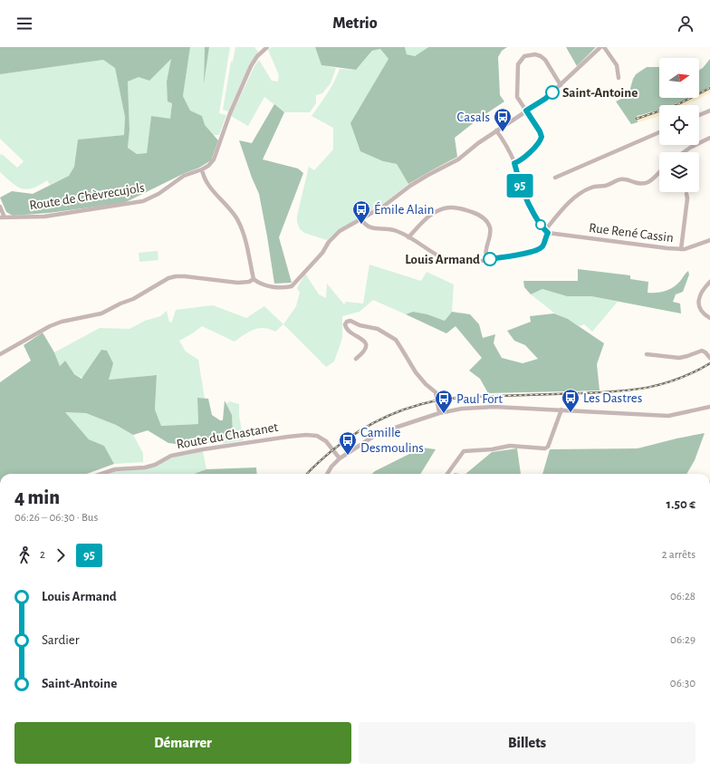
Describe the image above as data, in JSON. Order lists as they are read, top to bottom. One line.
{"streets":{"street":["Route de Chèvrecujols","Rue René Cassin","Route du Chastanet"]},"places":{"other":["Saint-Antoine","Louis Armand"],"bus stop":["Casals","Émile Alain","Les Dastres","Paul Fort","Camille Desmoulins"]},"lines":["bus line 95"],"north":"right","page":{"header":"Metrio","on_map":"95","heading":["4 min","06:26 – 06:30 · Bus","1.50 €"],"legs":["2","95","2 arrêts"],"list":[{"name":"Louis Armand","value":"06:28"},{"name":"Sardier","value":"06:29"},{"name":"Saint-Antoine","value":"06:30"}],"buttons":["Démarrer","Billets"]}}
